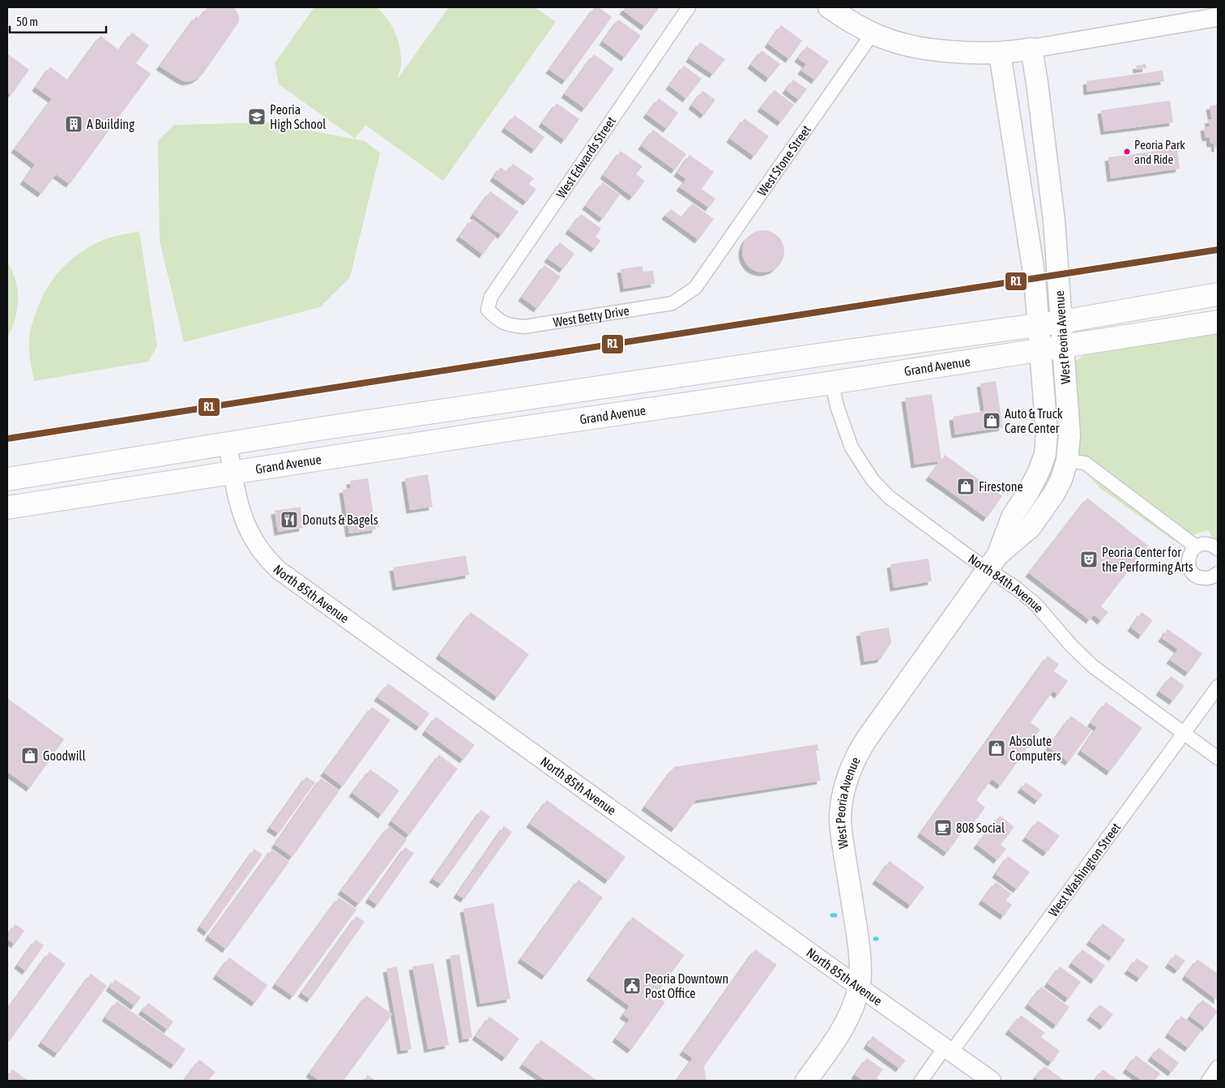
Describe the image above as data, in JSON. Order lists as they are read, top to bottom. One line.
{"streets":{"highway":["Grand Avenue"],"main road":["West Peoria Avenue"],"street":["West Edwards Street","West Stone Street","West Betty Drive","North 84th Avenue","North 85th Avenue","West Washington Street"]},"crossings":[["West Edwards Street","West Betty Drive"],["West Stone Street","West Betty Drive"],["West Peoria Avenue","Grand Avenue"],["West Peoria Avenue","North 84th Avenue"],["West Peoria Avenue","North 85th Avenue"],["Grand Avenue","North 84th Avenue"],["Grand Avenue","North 85th Avenue"],["North 84th Avenue","West Washington Street"],["North 85th Avenue","West Washington Street"]],"places":{"school or university":["Peoria High School"],"building":["A Building"],"other":["Peoria Park and Ride"],"shop":["Auto & Truck Care Center","Firestone","Absolute Computers","Goodwill"],"restaurant":["Donuts & Bagels"],"theatre":["Peoria Center for the Performing Arts"],"cafe":["808 Social"],"public building":["Peoria Downtown Post Office"]},"lines":["transit line R1"],"scale_bar":"50 m"}
